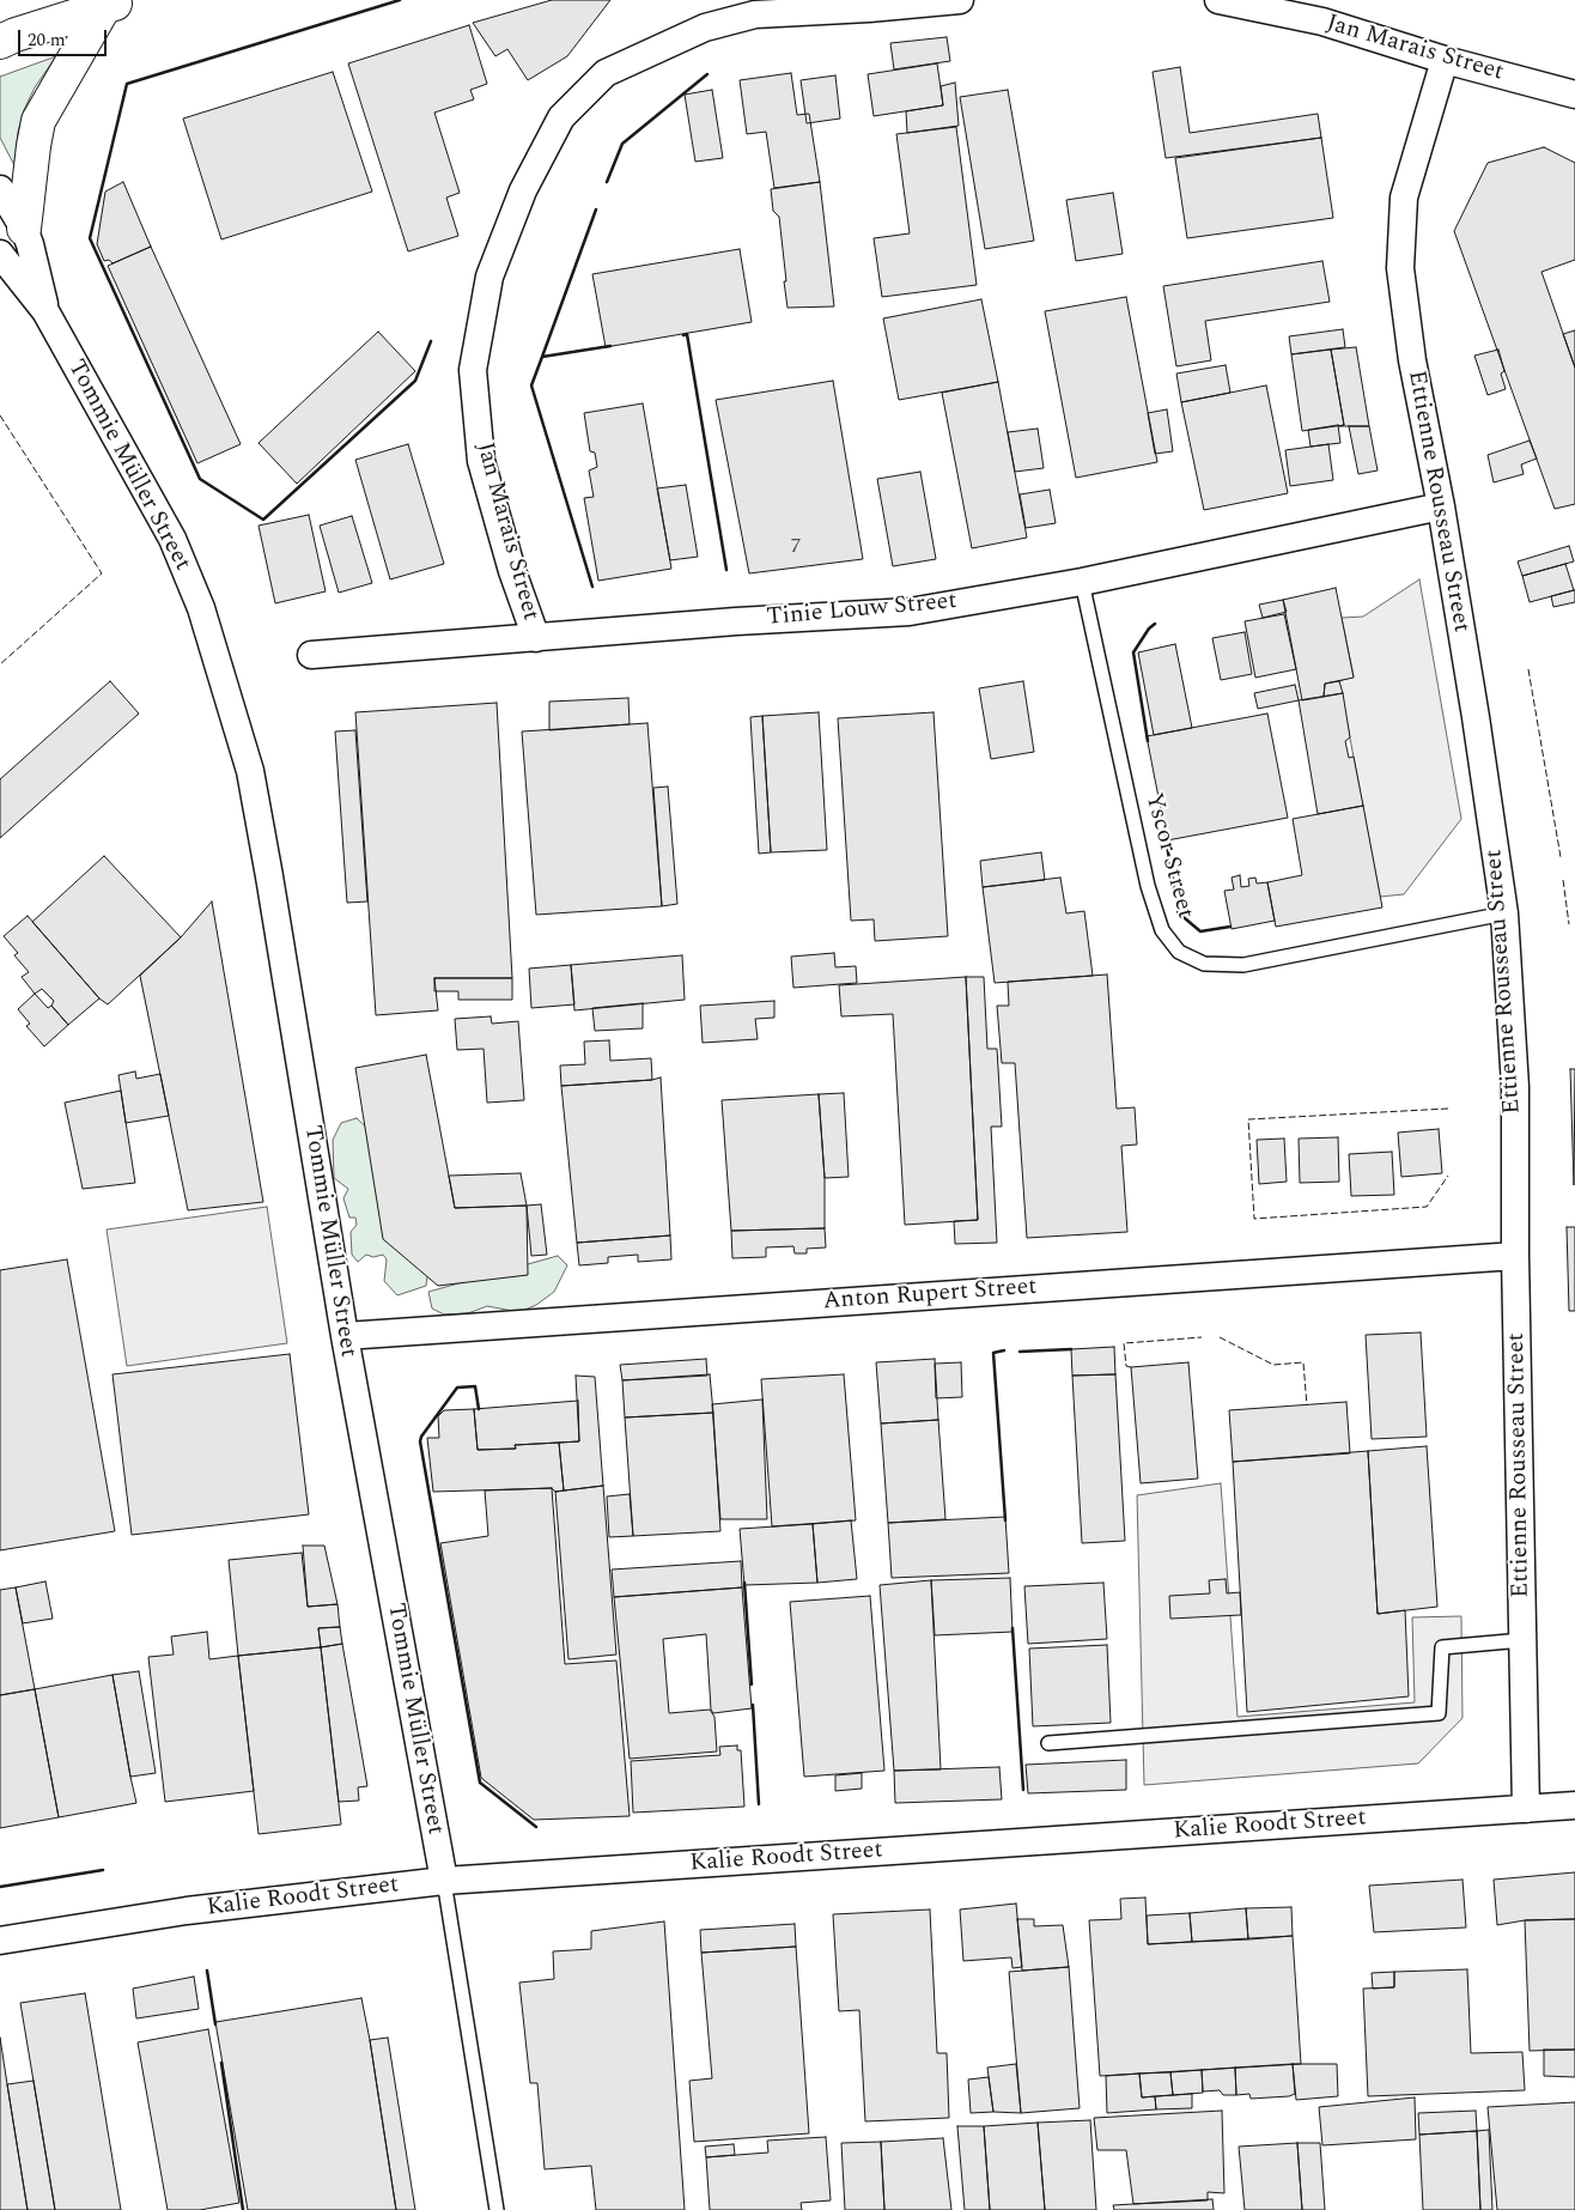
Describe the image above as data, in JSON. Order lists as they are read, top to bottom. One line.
{"streets":{"street":["Jan Marais Street","Tommie Müller Street","Ettienne Rousseau Street","Tinie Louw Street","Anton Rupert Street","Kalie Roodt Street"],"lane":["Yscor Street"]},"crossings":[["Jan Marais Street","Ettienne Rousseau Street"],["Jan Marais Street","Tinie Louw Street"],["Tommie Müller Street","Anton Rupert Street"],["Tommie Müller Street","Kalie Roodt Street"],["Ettienne Rousseau Street","Tinie Louw Street"],["Ettienne Rousseau Street","Yscor Street"],["Ettienne Rousseau Street","Anton Rupert Street"],["Ettienne Rousseau Street","Kalie Roodt Street"],["Tinie Louw Street","Yscor Street"]],"house_numbers":["7"],"scale_bar":"20 m"}
